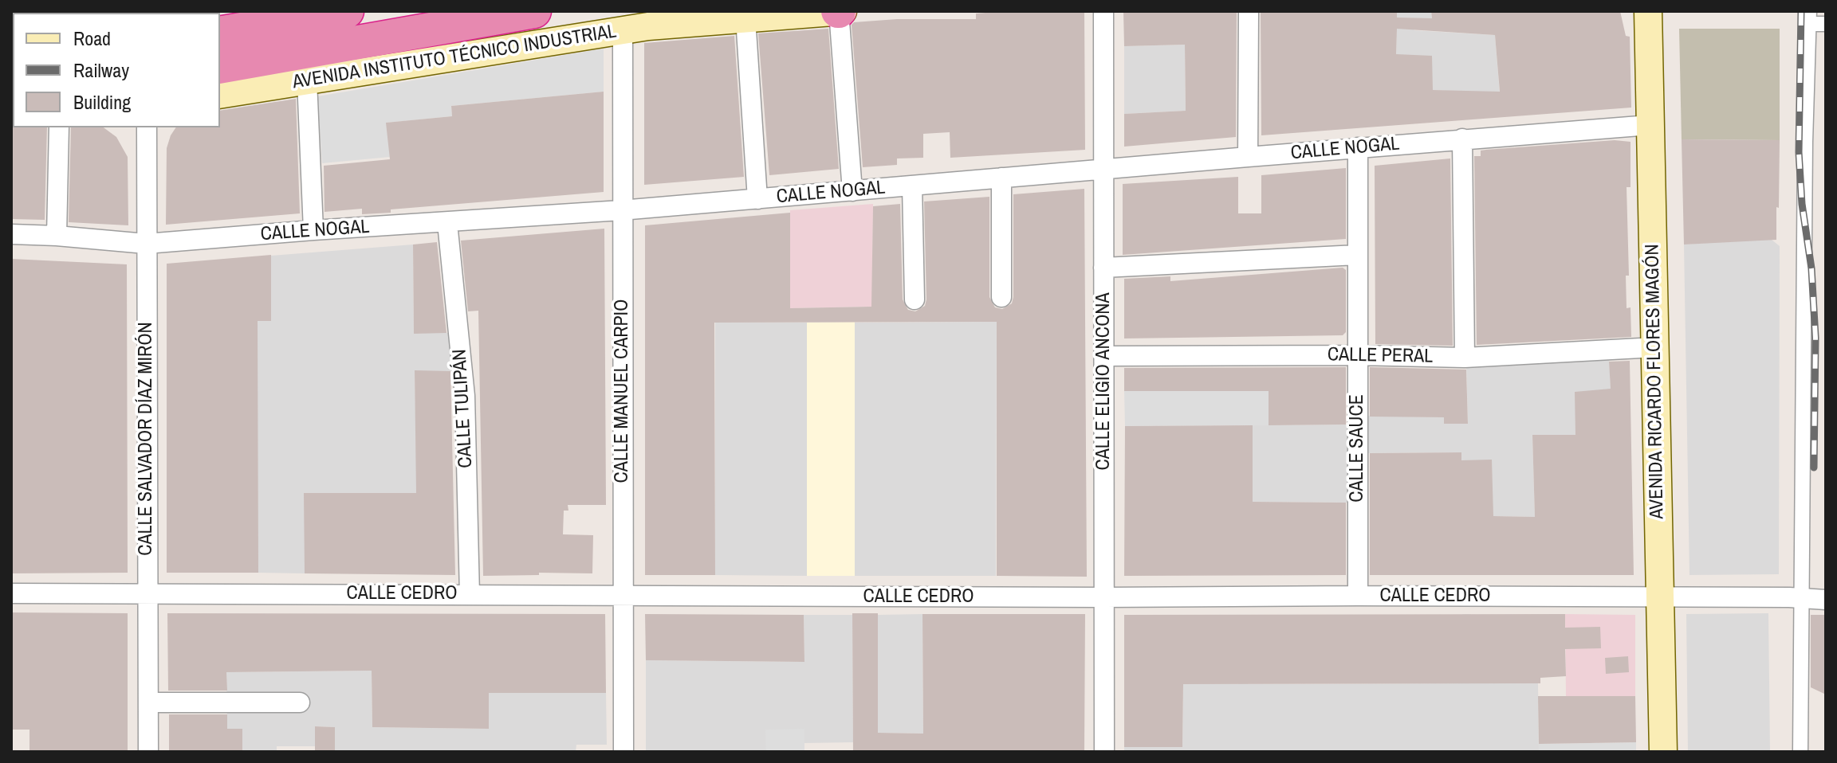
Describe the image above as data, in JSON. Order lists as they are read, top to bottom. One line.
{"streets":{"main road":["AVENIDA INSTITUTO TÉCNICO INDUSTRIAL","AVENIDA RICARDO FLORES MAGÓN"],"street":["CALLE NOGAL","CALLE PERAL","CALLE ELIGIO ANCONA","CALLE MANUEL CARPIO","CALLE TULIPÁN","CALLE SALVADOR DÍAZ MIRÓN","CALLE SAUCE","CALLE CEDRO"]},"crossings":[["AVENIDA INSTITUTO TÉCNICO INDUSTRIAL","CALLE MANUEL CARPIO"],["CALLE NOGAL","CALLE ELIGIO ANCONA"],["CALLE NOGAL","AVENIDA RICARDO FLORES MAGÓN"],["CALLE NOGAL","CALLE MANUEL CARPIO"],["CALLE NOGAL","CALLE TULIPÁN"],["CALLE NOGAL","CALLE SALVADOR DÍAZ MIRÓN"],["CALLE NOGAL","CALLE SAUCE"],["CALLE PERAL","CALLE ELIGIO ANCONA"],["CALLE PERAL","AVENIDA RICARDO FLORES MAGÓN"],["CALLE PERAL","CALLE SAUCE"],["CALLE ELIGIO ANCONA","CALLE CEDRO"],["AVENIDA RICARDO FLORES MAGÓN","CALLE CEDRO"],["CALLE MANUEL CARPIO","CALLE CEDRO"],["CALLE TULIPÁN","CALLE CEDRO"],["CALLE SALVADOR DÍAZ MIRÓN","CALLE CEDRO"],["CALLE SAUCE","CALLE CEDRO"]],"legend":["Road","Railway","Building"]}
